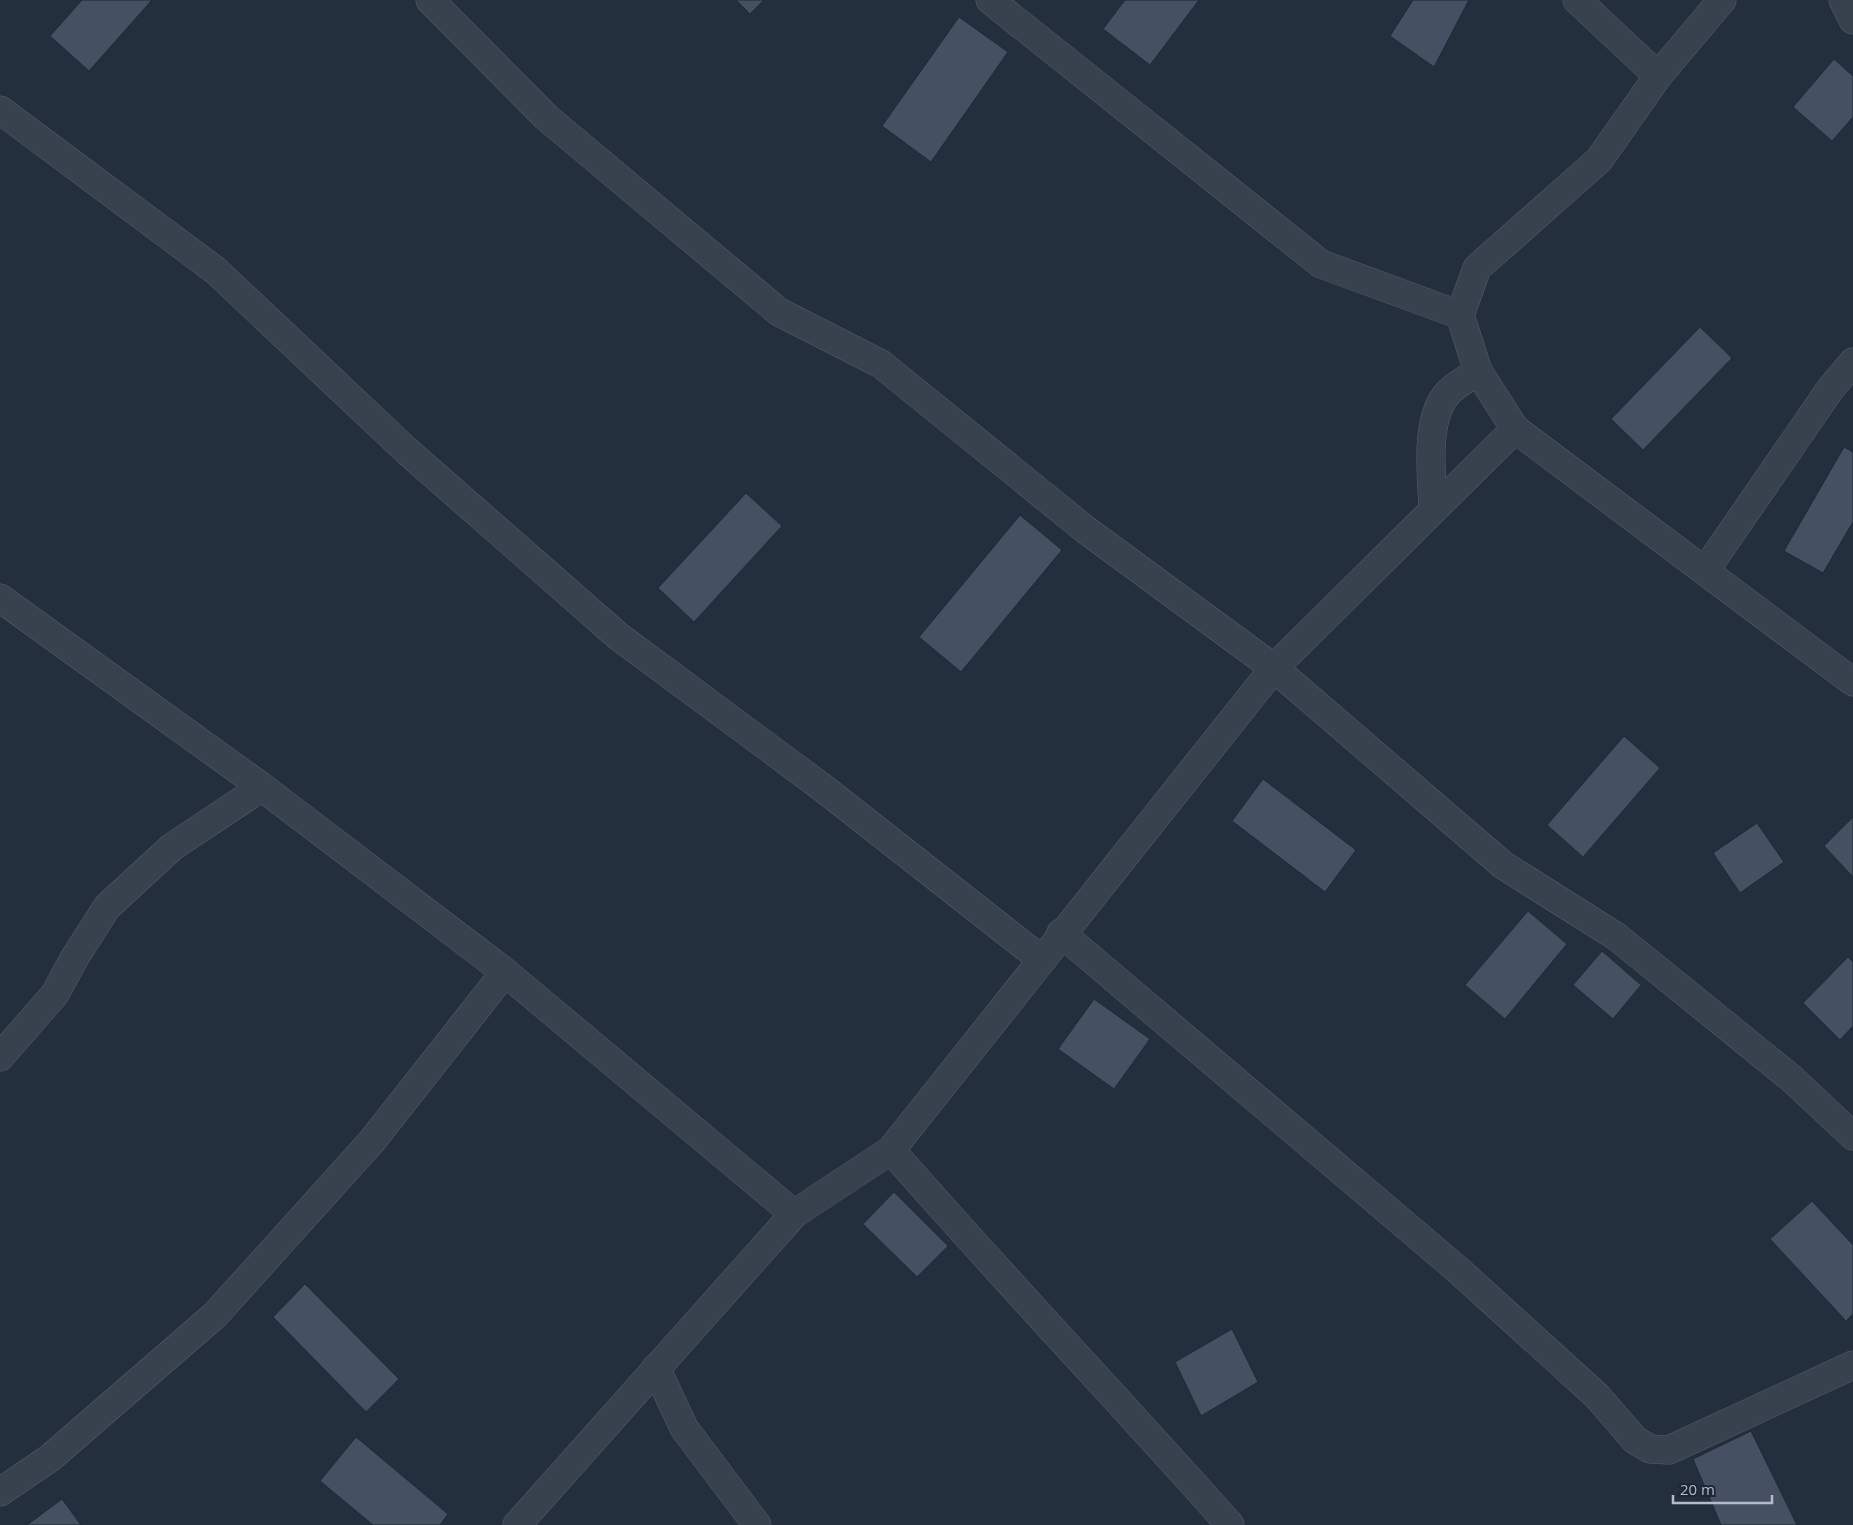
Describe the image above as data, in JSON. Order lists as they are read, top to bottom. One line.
{"scale_bar":"20 m"}
